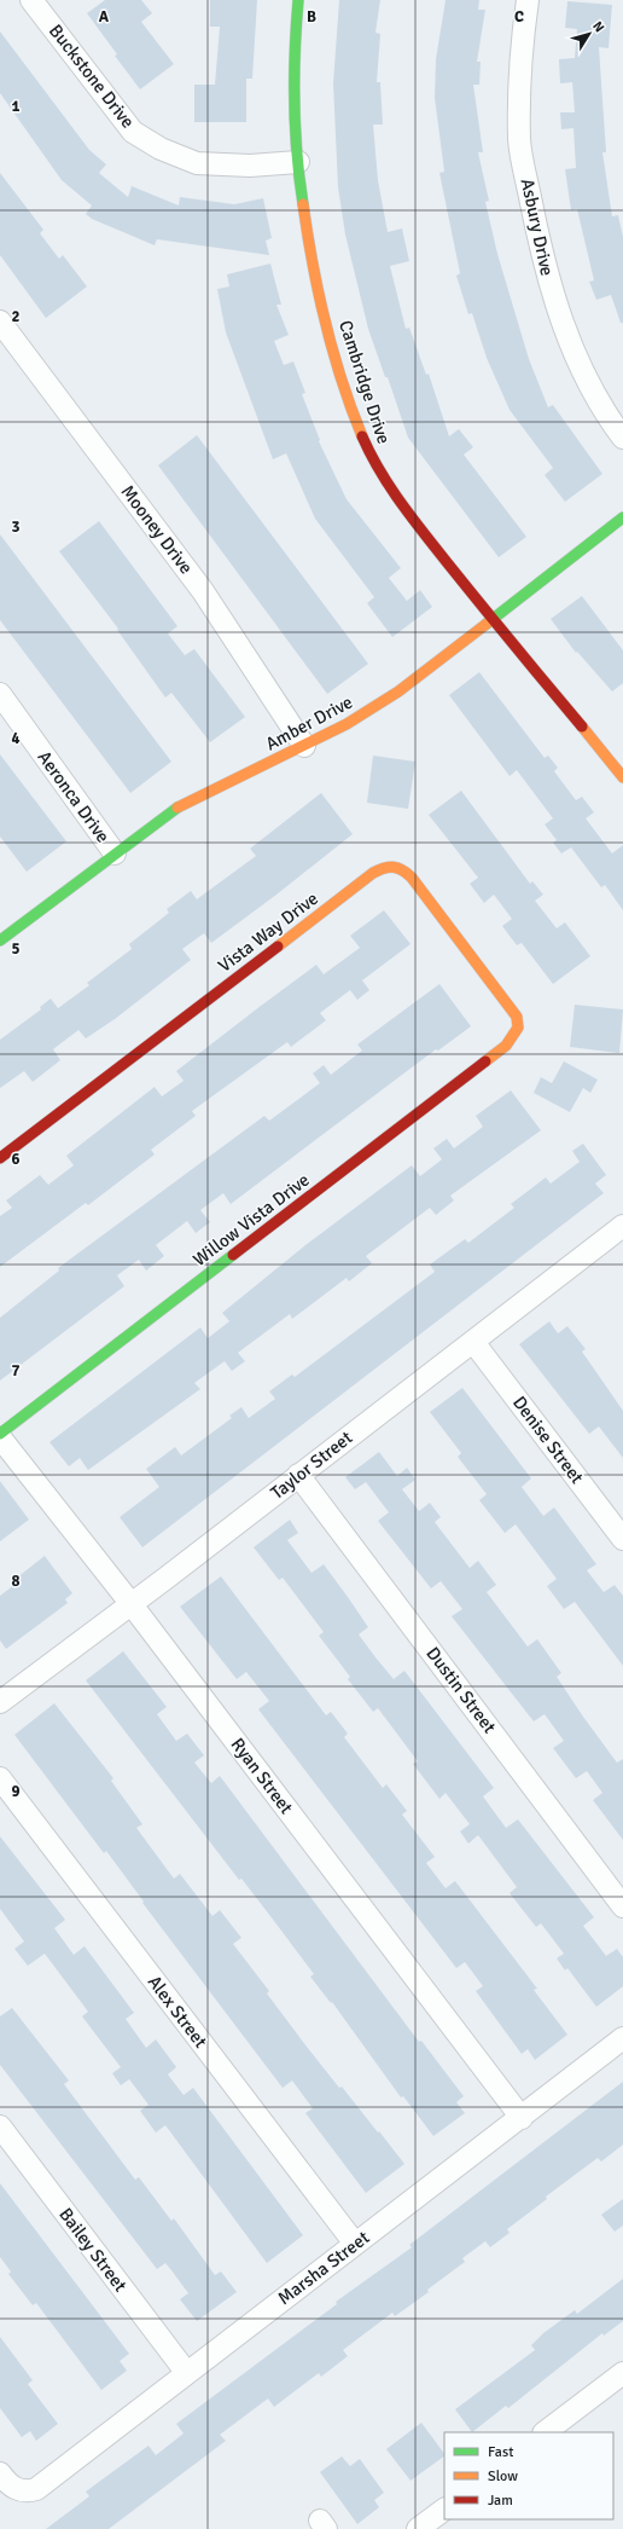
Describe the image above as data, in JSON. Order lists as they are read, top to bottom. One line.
{"streets":{"street":["Buckstone Drive","Asbury Drive","Cambridge Drive","Mooney Drive","Amber Drive","Aeronca Drive","Vista Way Drive","Willow Vista Drive","Denise Street","Taylor Street","Dustin Street","Ryan Street","Alex Street","Bailey Street","Marsha Street"]},"crossings":[["Buckstone Drive","Cambridge Drive"],["Cambridge Drive","Amber Drive"],["Mooney Drive","Amber Drive"],["Amber Drive","Aeronca Drive"],["Vista Way Drive","Willow Vista Drive"],["Willow Vista Drive","Ryan Street"],["Denise Street","Taylor Street"],["Taylor Street","Dustin Street"],["Taylor Street","Ryan Street"],["Ryan Street","Marsha Street"],["Alex Street","Marsha Street"],["Bailey Street","Marsha Street"]],"legend":["Fast","Slow","Jam"],"north":"top right","grid":{"columns":["A","B","C"],"rows":["1","2","3","4","5","6","7","8","9"]}}
